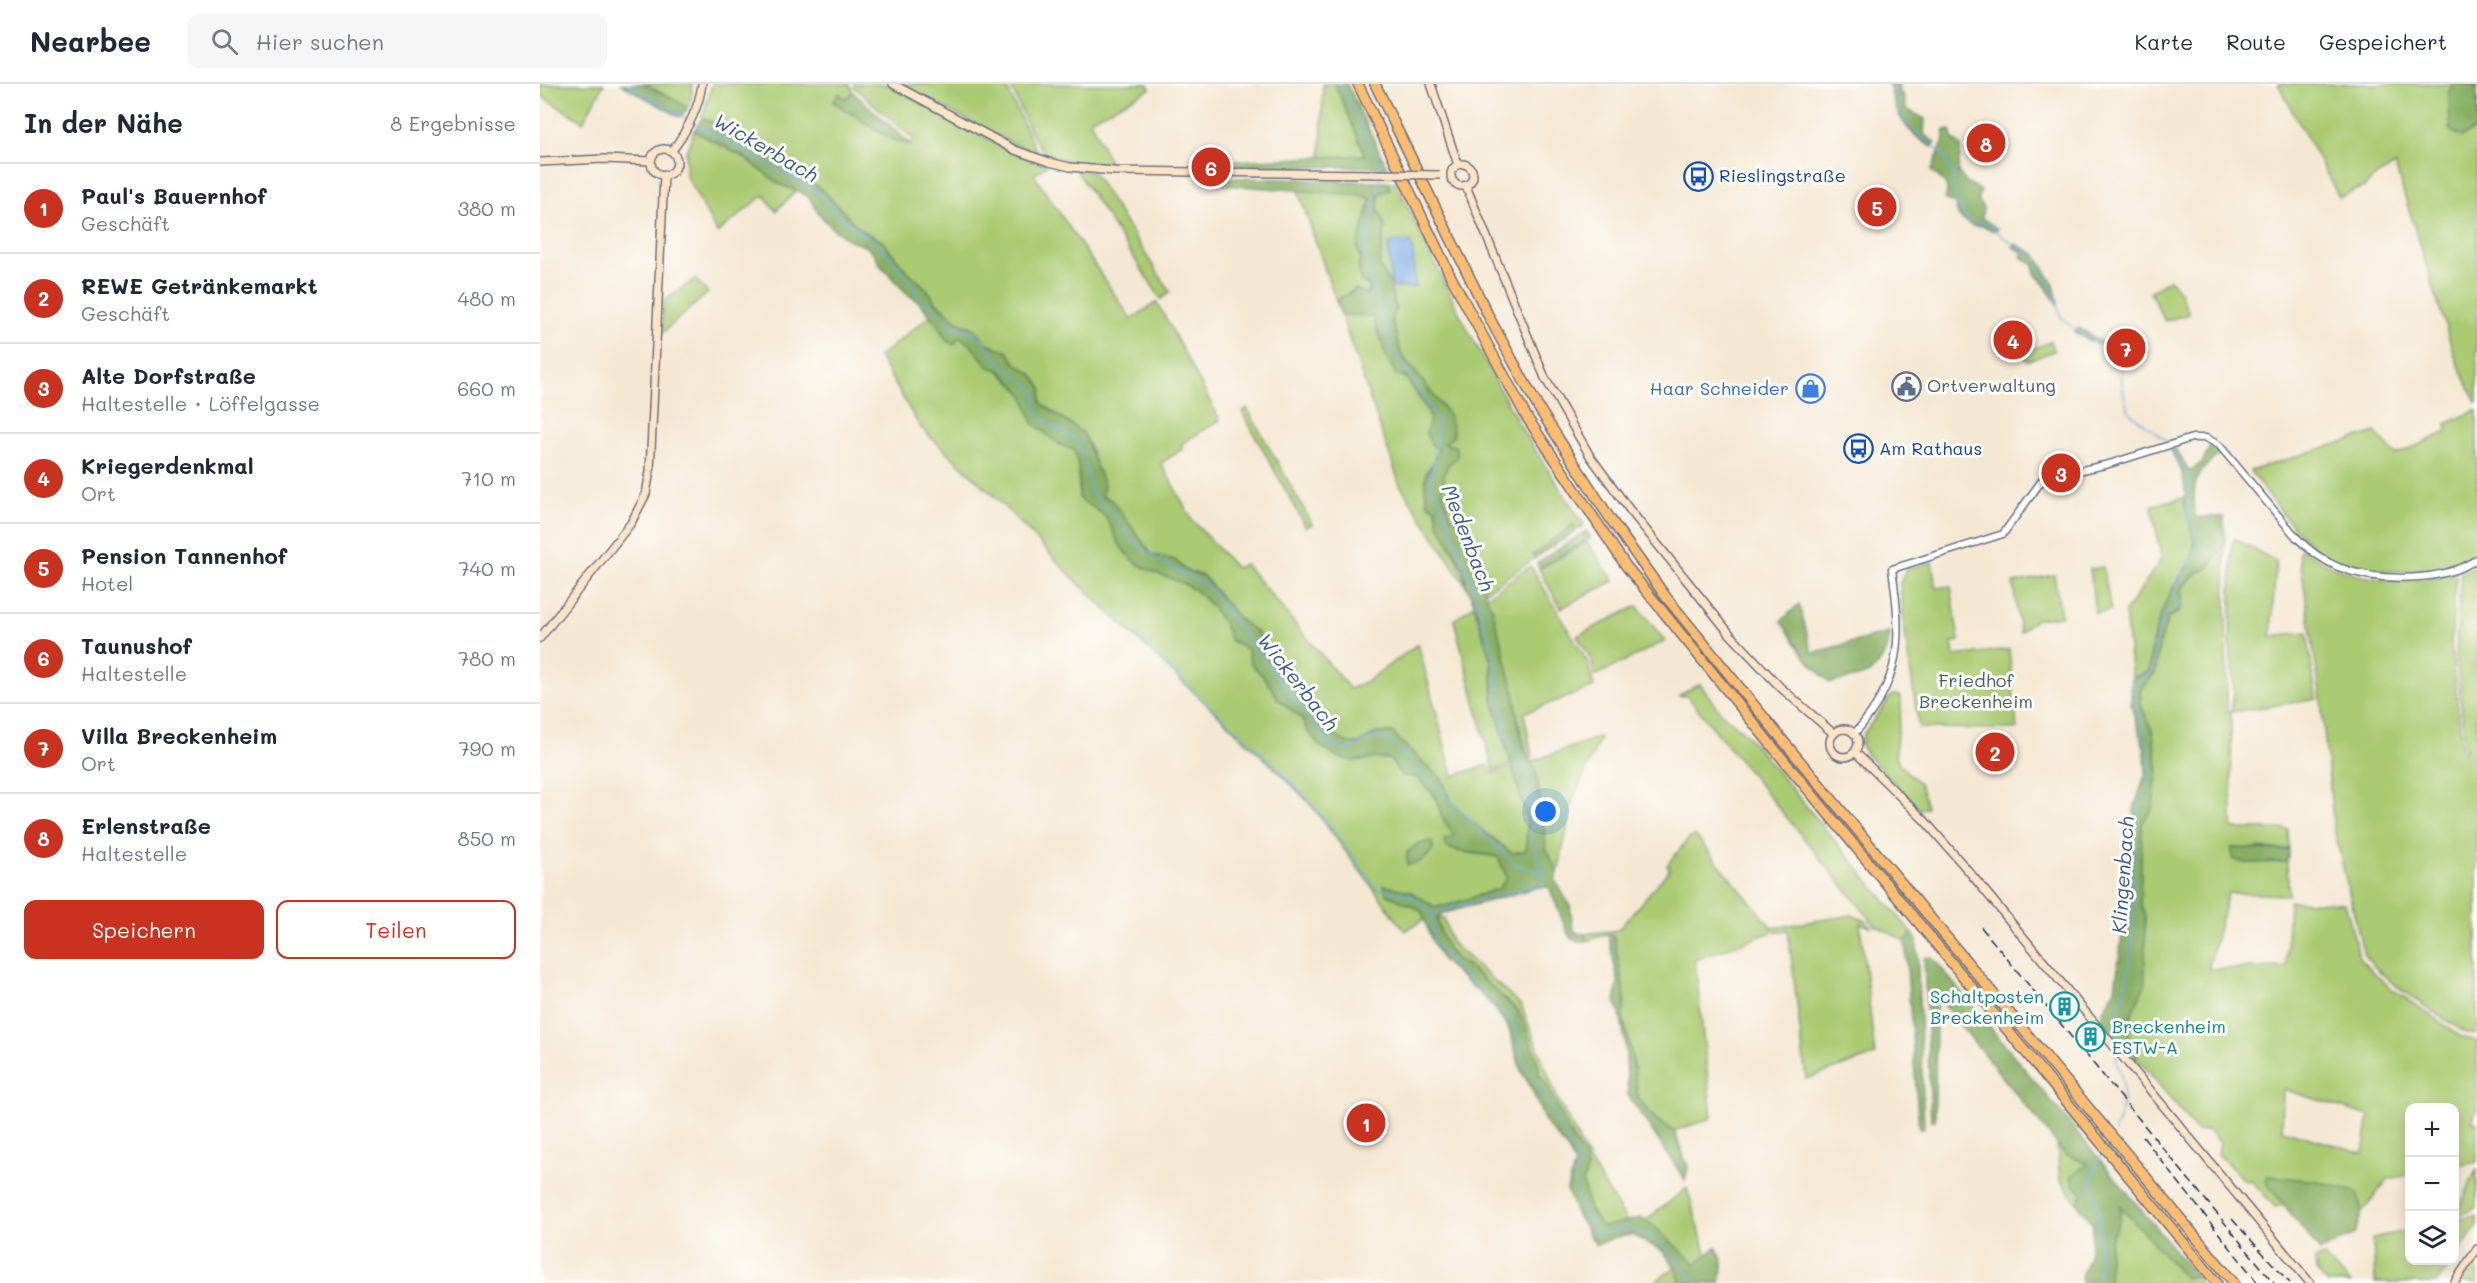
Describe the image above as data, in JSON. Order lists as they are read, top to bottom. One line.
{"water":["Wickerbach","Medenbach","Klingenbach"],"parks":["Friedhof Breckenheim"],"places":{"bus stop":["Rieslingstraße","Am Rathaus"],"public building":["Ortverwaltung"],"shop":["Haar Schneider"],"building":["Schaltposten Breckenheim","Breckenheim ESTW-A"]},"page":{"header":"Nearbee","search":"Hier suchen","nav":["Karte","Route","Gespeichert"],"heading":["In der Nähe","8 Ergebnisse"],"pins":["8","6","5","4","7","3","2","1"],"list":[{"mark":"1","name":"Paul's Bauernhof","note":"Geschäft","value":"380 m"},{"mark":"2","name":"REWE Getränkemarkt","note":"Geschäft","value":"480 m"},{"mark":"3","name":"Alte Dorfstraße","note":"Haltestelle · Löffelgasse","value":"660 m"},{"mark":"4","name":"Kriegerdenkmal","note":"Ort","value":"710 m"},{"mark":"5","name":"Pension Tannenhof","note":"Hotel","value":"740 m"},{"mark":"6","name":"Taunushof","note":"Haltestelle","value":"780 m"},{"mark":"7","name":"Villa Breckenheim","note":"Ort","value":"790 m"},{"mark":"8","name":"Erlenstraße","note":"Haltestelle","value":"850 m"}],"buttons":["Speichern","Teilen"],"map_buttons":["+","−"]}}
